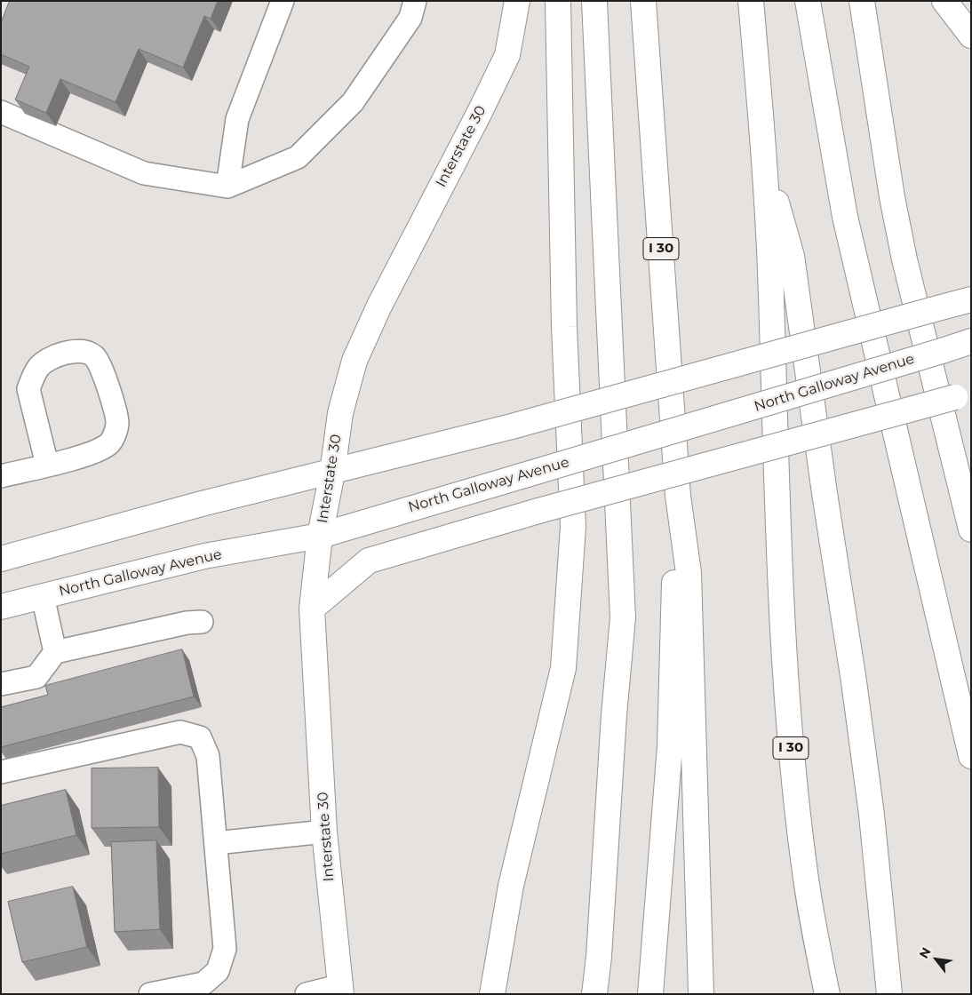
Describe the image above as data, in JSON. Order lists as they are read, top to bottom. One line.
{"streets":{"main road":["Interstate 30","I 30","North Galloway Avenue"]},"crossings":[["Interstate 30","North Galloway Avenue"]],"north":"top left"}
